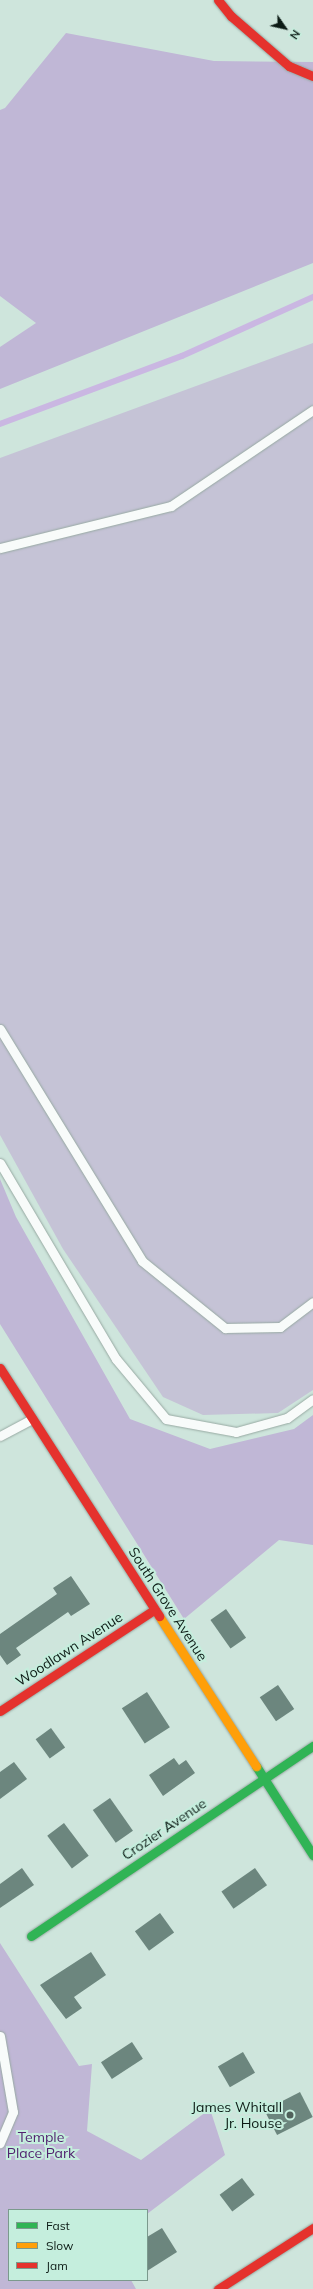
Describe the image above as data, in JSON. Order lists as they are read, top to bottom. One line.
{"streets":{"street":["South Grove Avenue","Woodlawn Avenue","Crozier Avenue"]},"crossings":[["South Grove Avenue","Woodlawn Avenue"],["South Grove Avenue","Crozier Avenue"]],"parks":["Temple Place Park"],"places":["James Whitall Jr. House"],"legend":["Fast","Slow","Jam"],"north":"bottom right"}
